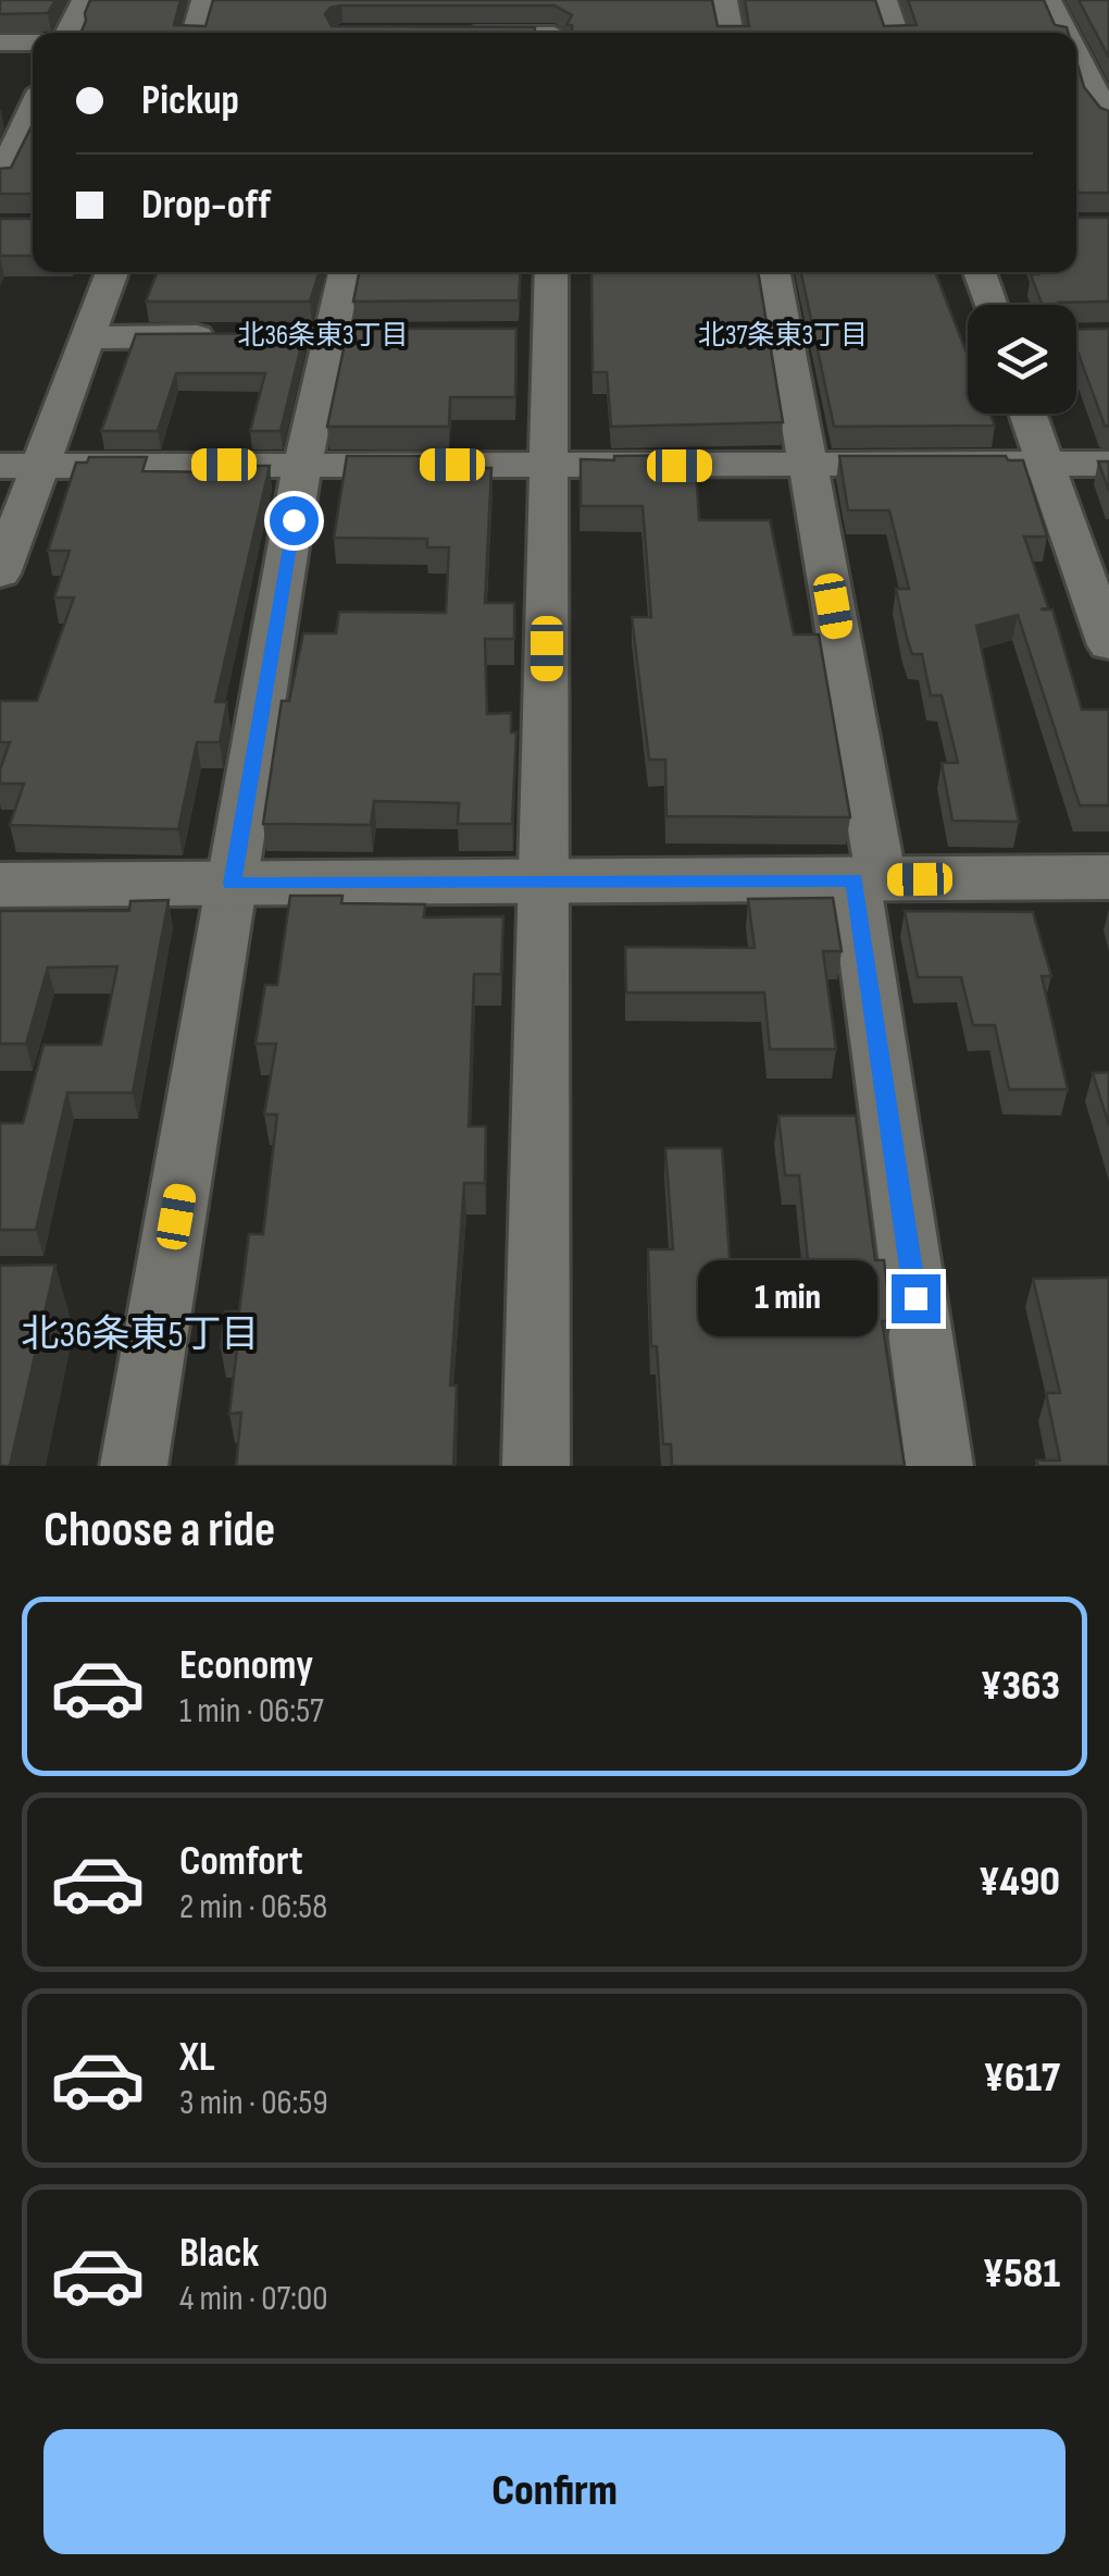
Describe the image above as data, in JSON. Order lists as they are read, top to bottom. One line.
{"districts":["北36条東3丁目","北37条東3丁目","北36条東5丁目"],"page":{"banner":["Pickup","Drop-off"],"bubble":"1 min","heading":"Choose a ride","list":[{"name":"Economy","note":"1 min · 06:57","value":"¥363"},{"name":"Comfort","note":"2 min · 06:58","value":"¥490"},{"name":"XL","note":"3 min · 06:59","value":"¥617"},{"name":"Black","note":"4 min · 07:00","value":"¥581"}],"buttons":"Confirm"}}
